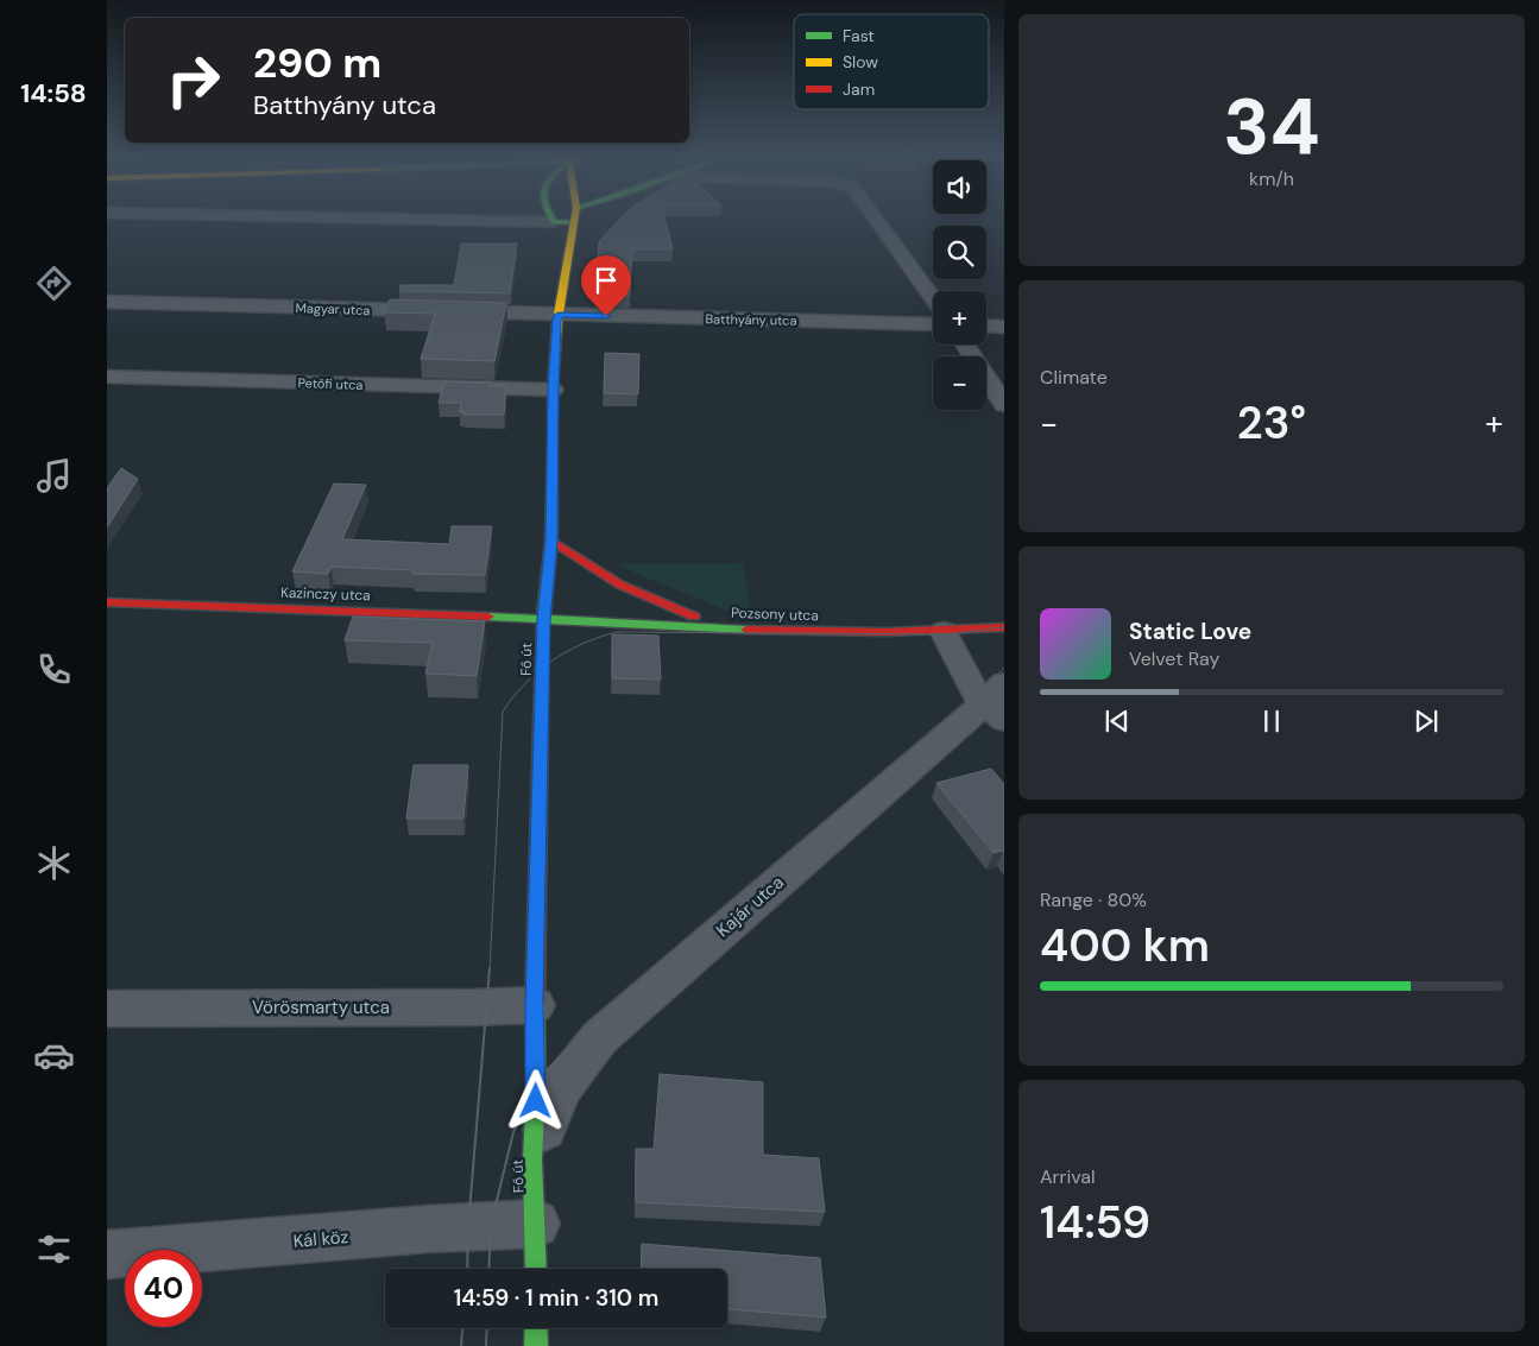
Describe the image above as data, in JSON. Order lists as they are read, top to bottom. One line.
{"streets":{"street":["Magyar utca","Batthyány utca","Petőfi utca","Kazinczy utca","Pozsony utca","Fő út","Kajár utca","Vörösmarty utca","Kál köz"]},"crossings":[["Magyar utca","Batthyány utca"],["Magyar utca","Fő út"],["Batthyány utca","Fő út"],["Petőfi utca","Fő út"],["Kazinczy utca","Pozsony utca"],["Kazinczy utca","Fő út"],["Pozsony utca","Fő út"],["Fő út","Kajár utca"],["Fő út","Vörösmarty utca"],["Fő út","Kál köz"]],"legend":["Fast","Slow","Jam"],"page":{"tabs":"14:58","tile":[["34","km/h"],"Climate",["Range · 80%","400 km"],["Arrival","14:59"]],"turn":["290 m","Batthyány utca"],"map_buttons":["+","−"],"heat":["−","23°","+"],"song":["Static Love","Velvet Ray"],"limit":"40","trip":"14:59 · 1 min · 310 m"}}
